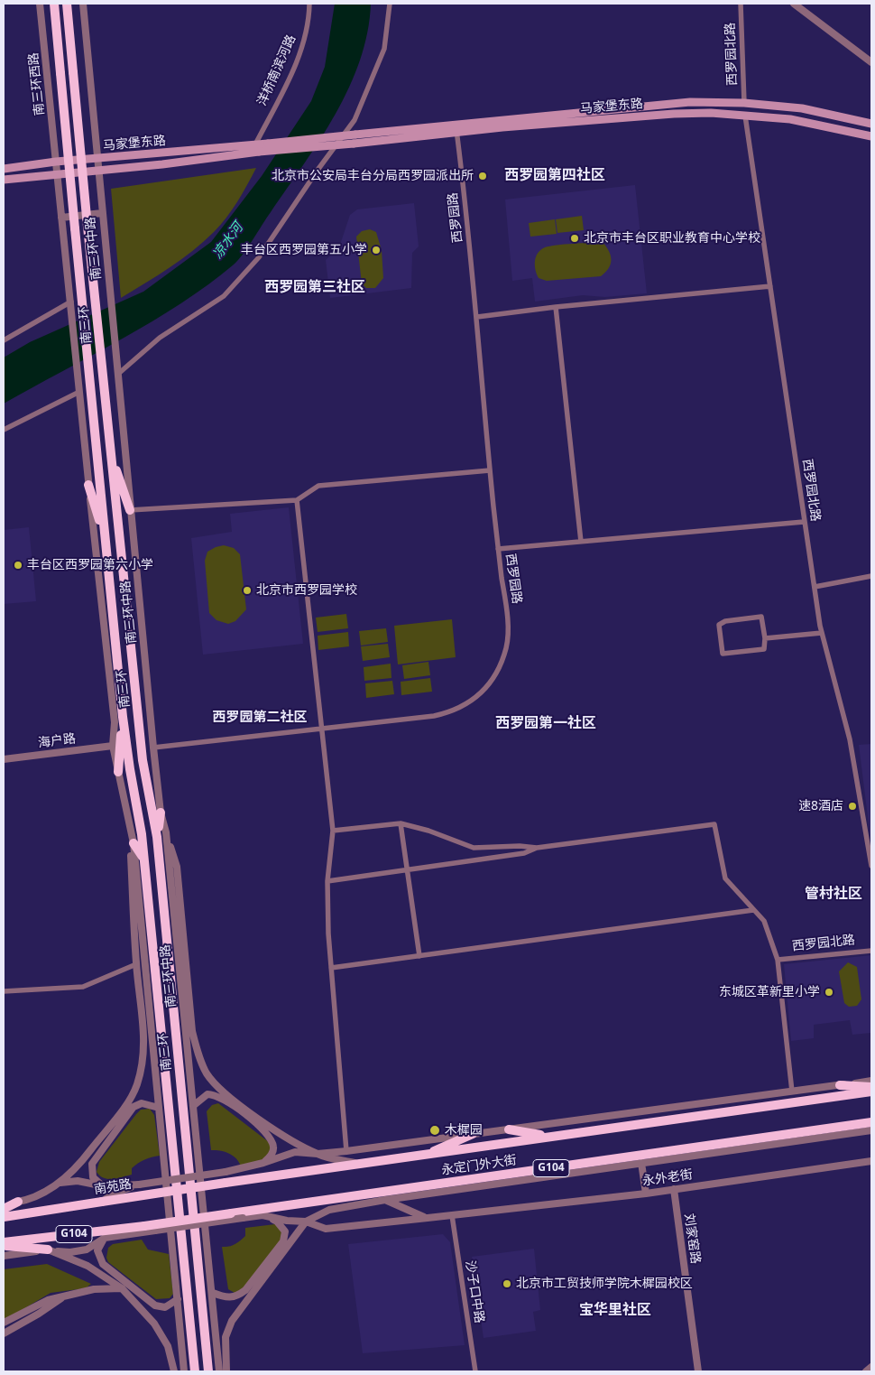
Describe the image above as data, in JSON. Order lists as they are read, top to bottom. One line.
{"streets":{"highway":["南三环","永定门外大街","G104","南苑路"],"main road":["马家堡东路"],"street":["西罗园北路","洋桥南滨河路","南三环西路","西罗园路","南三环中路","海户路","永外老街","刘家窑路","沙子口中路"]},"crossings":[["西罗园北路","马家堡东路"],["洋桥南滨河路","马家堡东路"],["南三环西路","马家堡东路"],["马家堡东路","西罗园路"],["马家堡东路","南三环中路"],["西罗园路","南三环中路"],["永定门外大街","永外老街"],["永定门外大街","南苑路"],["永外老街","刘家窑路"],["永外老街","沙子口中路"]],"districts":["西罗园第四社区","西罗园第三社区","西罗园第二社区","西罗园第一社区","管村社区","宝华里社区"],"water":["凉水河"],"places":["北京市公安局丰台分局西罗园派出所","北京市丰台区职业教育中心学校","丰台区西罗园第五小学","丰台区西罗园第六小学","北京市西罗园学校","速8酒店","东城区革新里小学","木樨园","北京市工贸技师学院木樨园校区"]}
